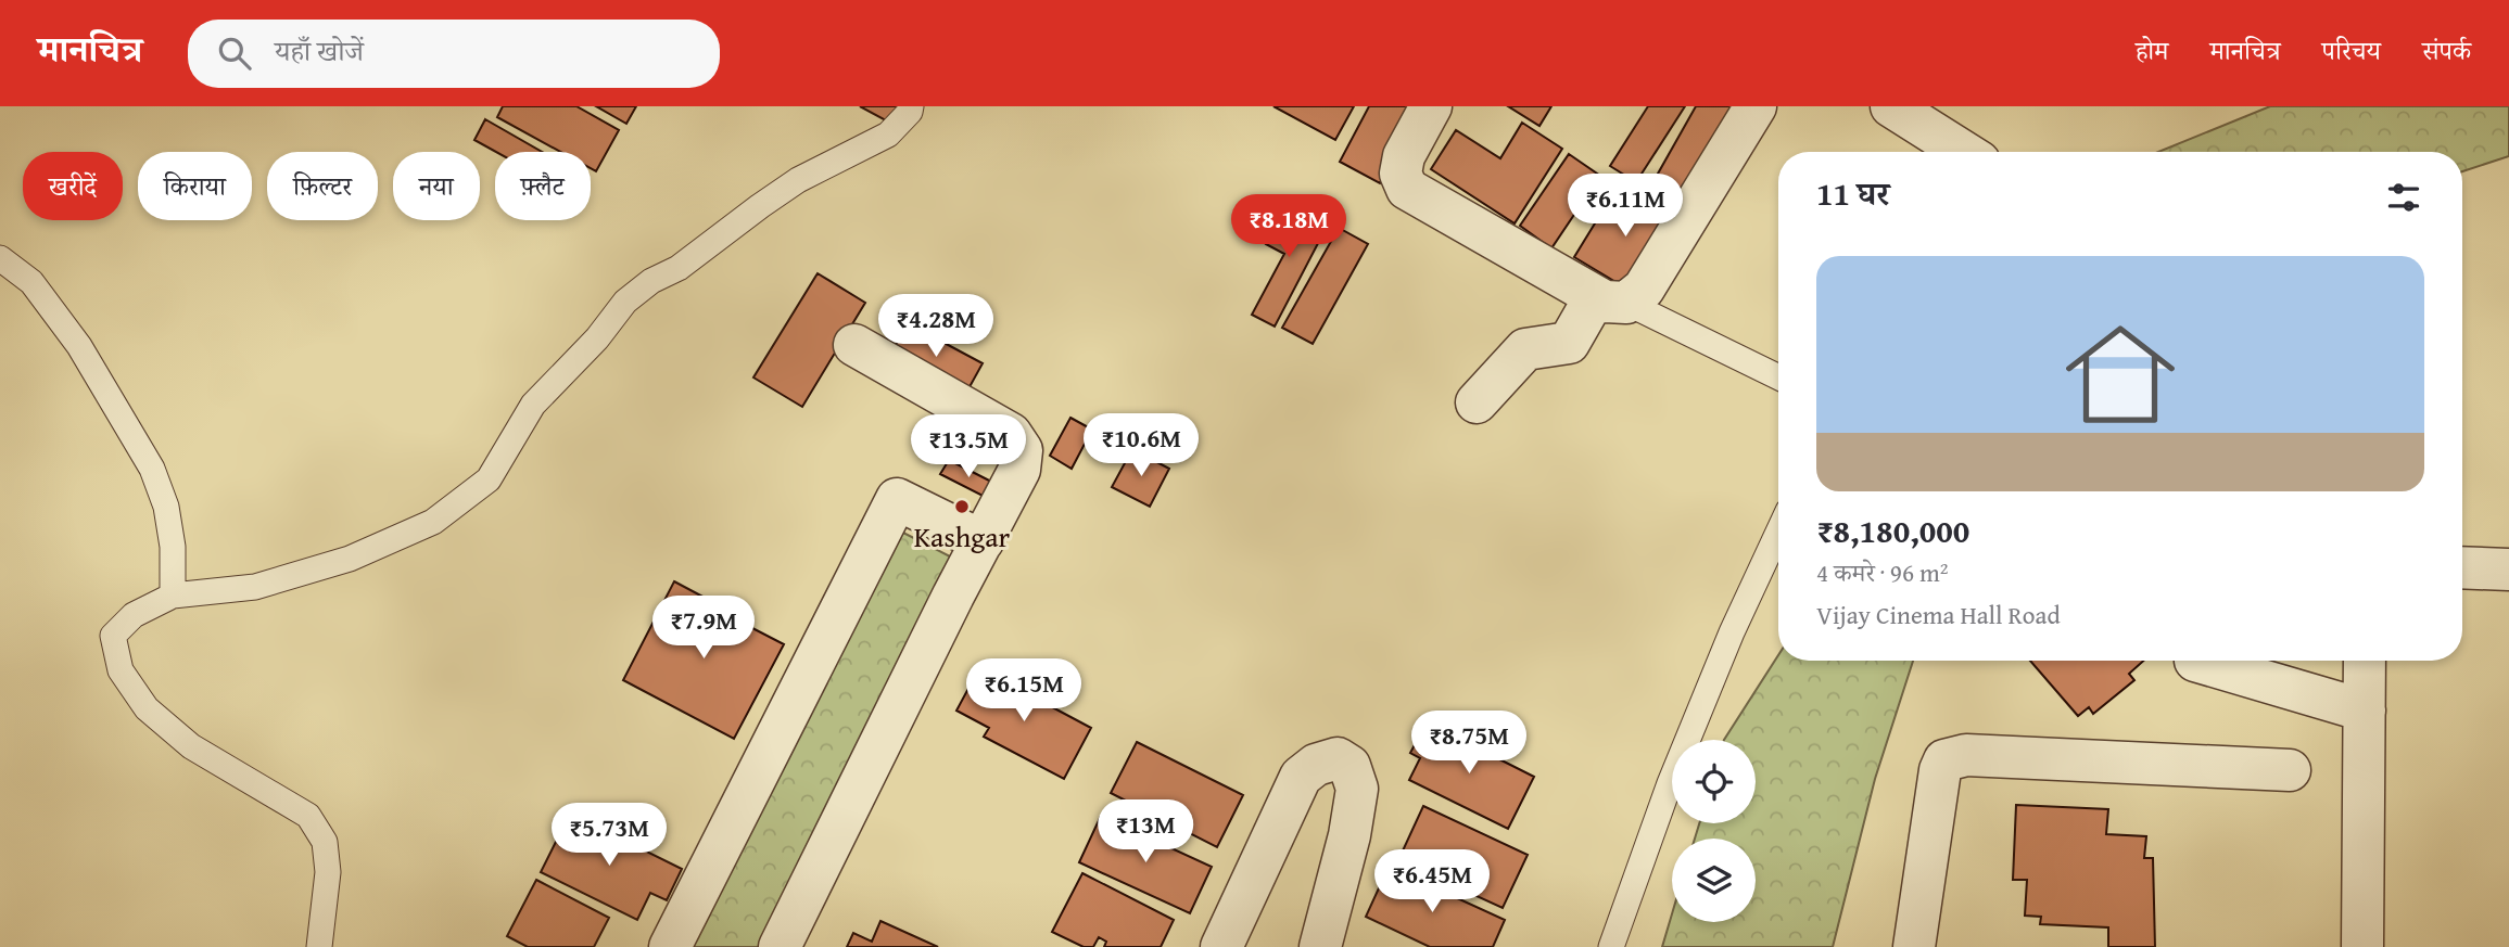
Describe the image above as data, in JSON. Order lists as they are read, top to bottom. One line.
{"places":["Kashgar"],"page":{"header":"मानचित्र","search":"यहाँ खोजें","nav":["होम","मानचित्र","परिचय","संपर्क"],"chip":["खरीदें","किराया","फ़िल्टर","नया","फ़्लैट"],"heading":"11 घर","price":["₹6.11M","₹8.18M","₹4.28M","₹10.6M","₹13.5M","₹7.9M","₹6.15M","₹8.75M","₹13M","₹5.73M","₹6.45M"],"list":[{"name":"₹8,180,000","note":"4 कमरे · 96 m² · Vijay Cinema Hall Road"}]}}
